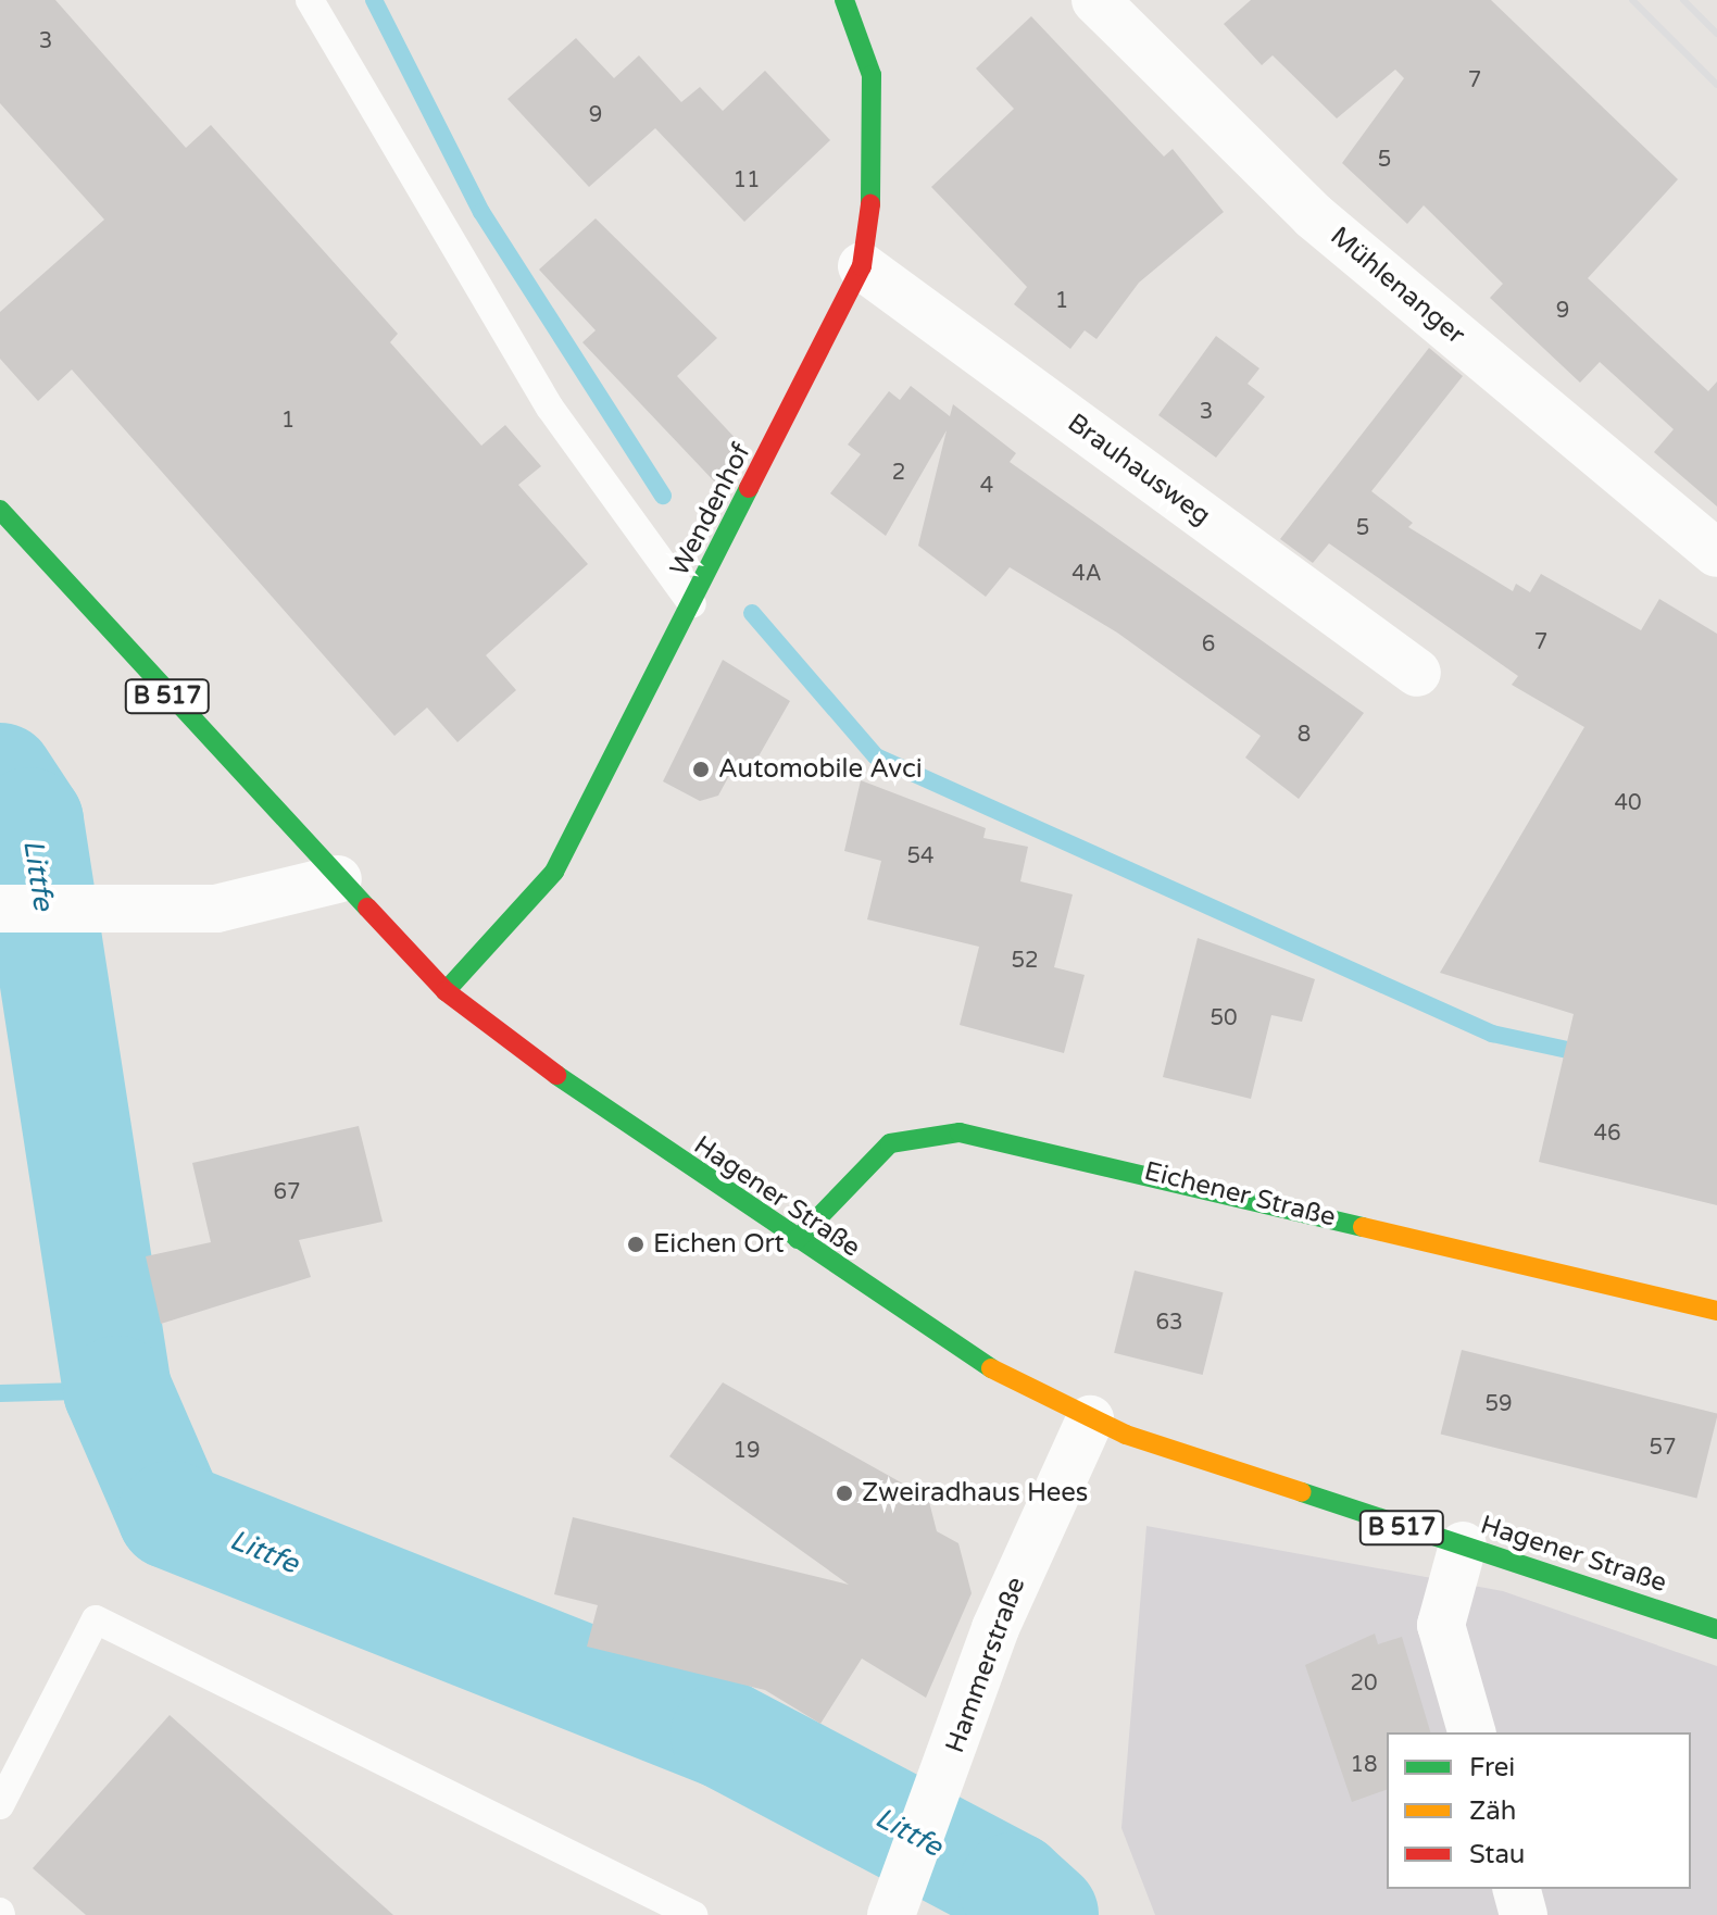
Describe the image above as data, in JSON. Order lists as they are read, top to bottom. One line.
{"streets":{"street":["Mühlenanger","Brauhausweg","Wendenhof","B 517","Eichener Straße","Hagener Straße","Hammerstraße"]},"crossings":[["Brauhausweg","Wendenhof"],["Wendenhof","Hagener Straße"],["Eichener Straße","Hagener Straße"],["Hagener Straße","Hammerstraße"]],"water":["Littfe"],"places":["Automobile Avci","Eichen Ort","Zweiradhaus Hees"],"house_numbers":["3","7","9","5","11","1","9","3","1","2","4","5","4A","7","6","8","40","54","52","50","46","67","63","59","57","19","20","18"],"legend":["Frei","Zäh","Stau"]}
